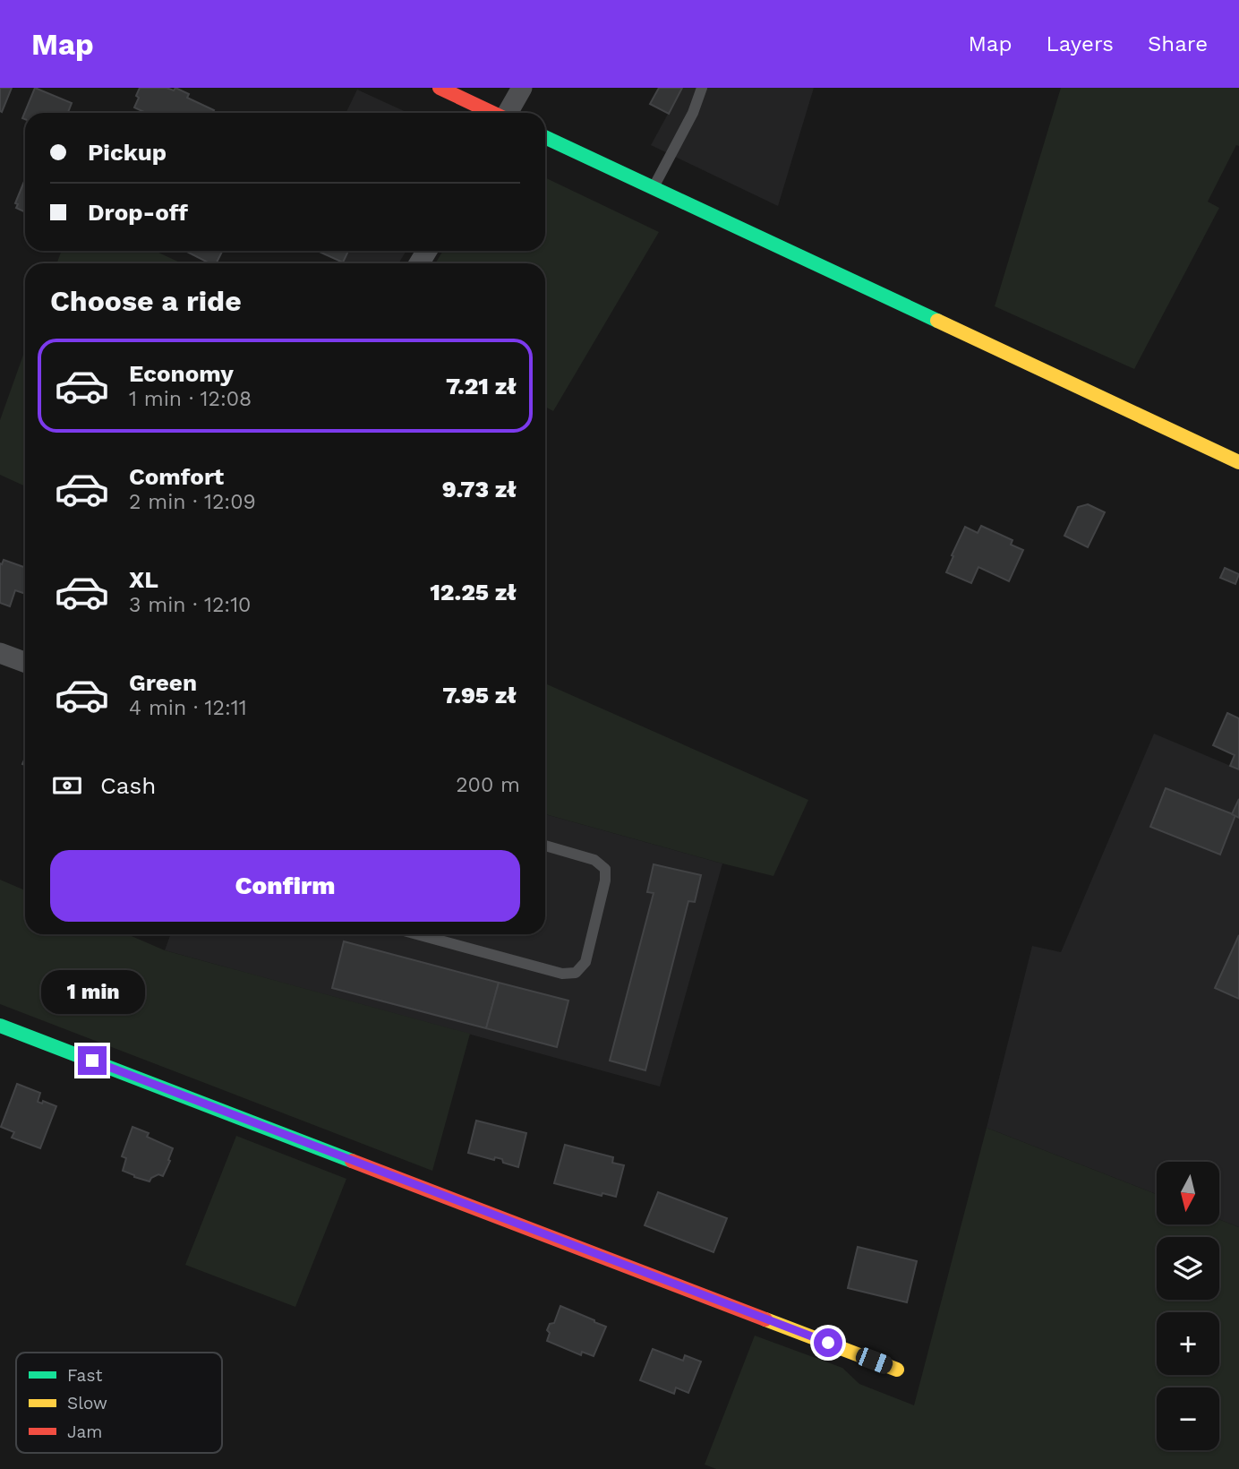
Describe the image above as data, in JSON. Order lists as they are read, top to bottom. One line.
{"legend":["Fast","Slow","Jam"],"north":"bottom","page":{"header":"Map","nav":["Map","Layers","Share"],"banner":["Pickup","Drop-off"],"heading":"Choose a ride","list":[{"name":"Economy","note":"1 min · 12:08","value":"7.21 zł"},{"name":"Comfort","note":"2 min · 12:09","value":"9.73 zł"},{"name":"XL","note":"3 min · 12:10","value":"12.25 zł"},{"name":"Green","note":"4 min · 12:11","value":"7.95 zł"}],"pay":["Cash","200 m"],"buttons":"Confirm","bubble":"1 min","map_buttons":["+","−"]}}
